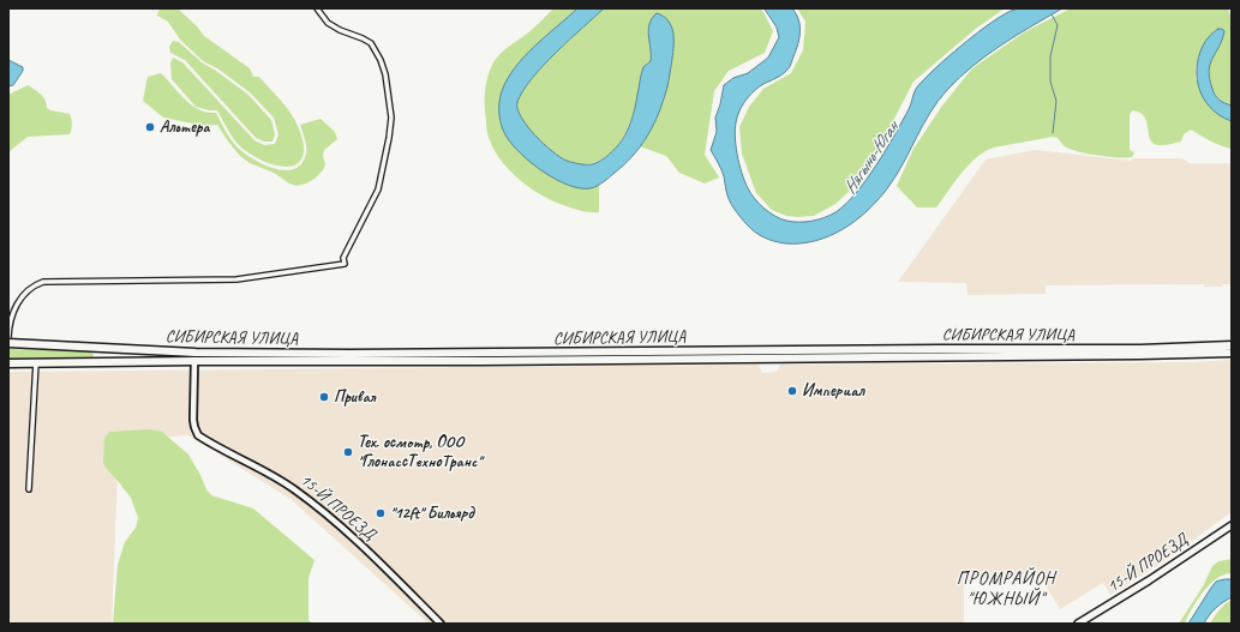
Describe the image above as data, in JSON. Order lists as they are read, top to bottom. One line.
{"streets":{"main road":["СИБИРСКАЯ УЛИЦА","15-Й ПРОЕЗД"]},"crossings":[["СИБИРСКАЯ УЛИЦА","15-Й ПРОЕЗД"]],"districts":["ПРОМРАЙОН \"ЮЖНЫЙ\""],"water":["Нягынь-Юган"],"places":["Альтера","Империал","Привал","Тех. осмотр, ООО \"ГлонассТехноТранс\"","\"12ft\" Бильярд"]}
